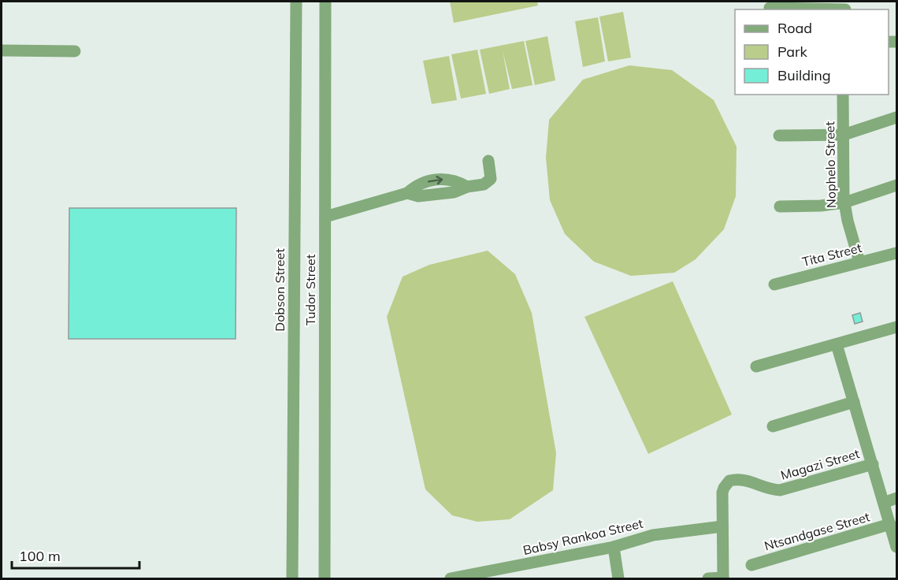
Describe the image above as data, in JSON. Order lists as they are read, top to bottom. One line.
{"streets":{"street":["Nophelo Street","Tita Street","Dobson Street","Tudor Street","Magazi Street","Ntsandgase Street","Babsy Rankoa Street"]},"crossings":[["Nophelo Street","Tita Street"],["Magazi Street","Babsy Rankoa Street"]],"legend":["Road","Park","Building"],"scale_bar":"100 m"}
